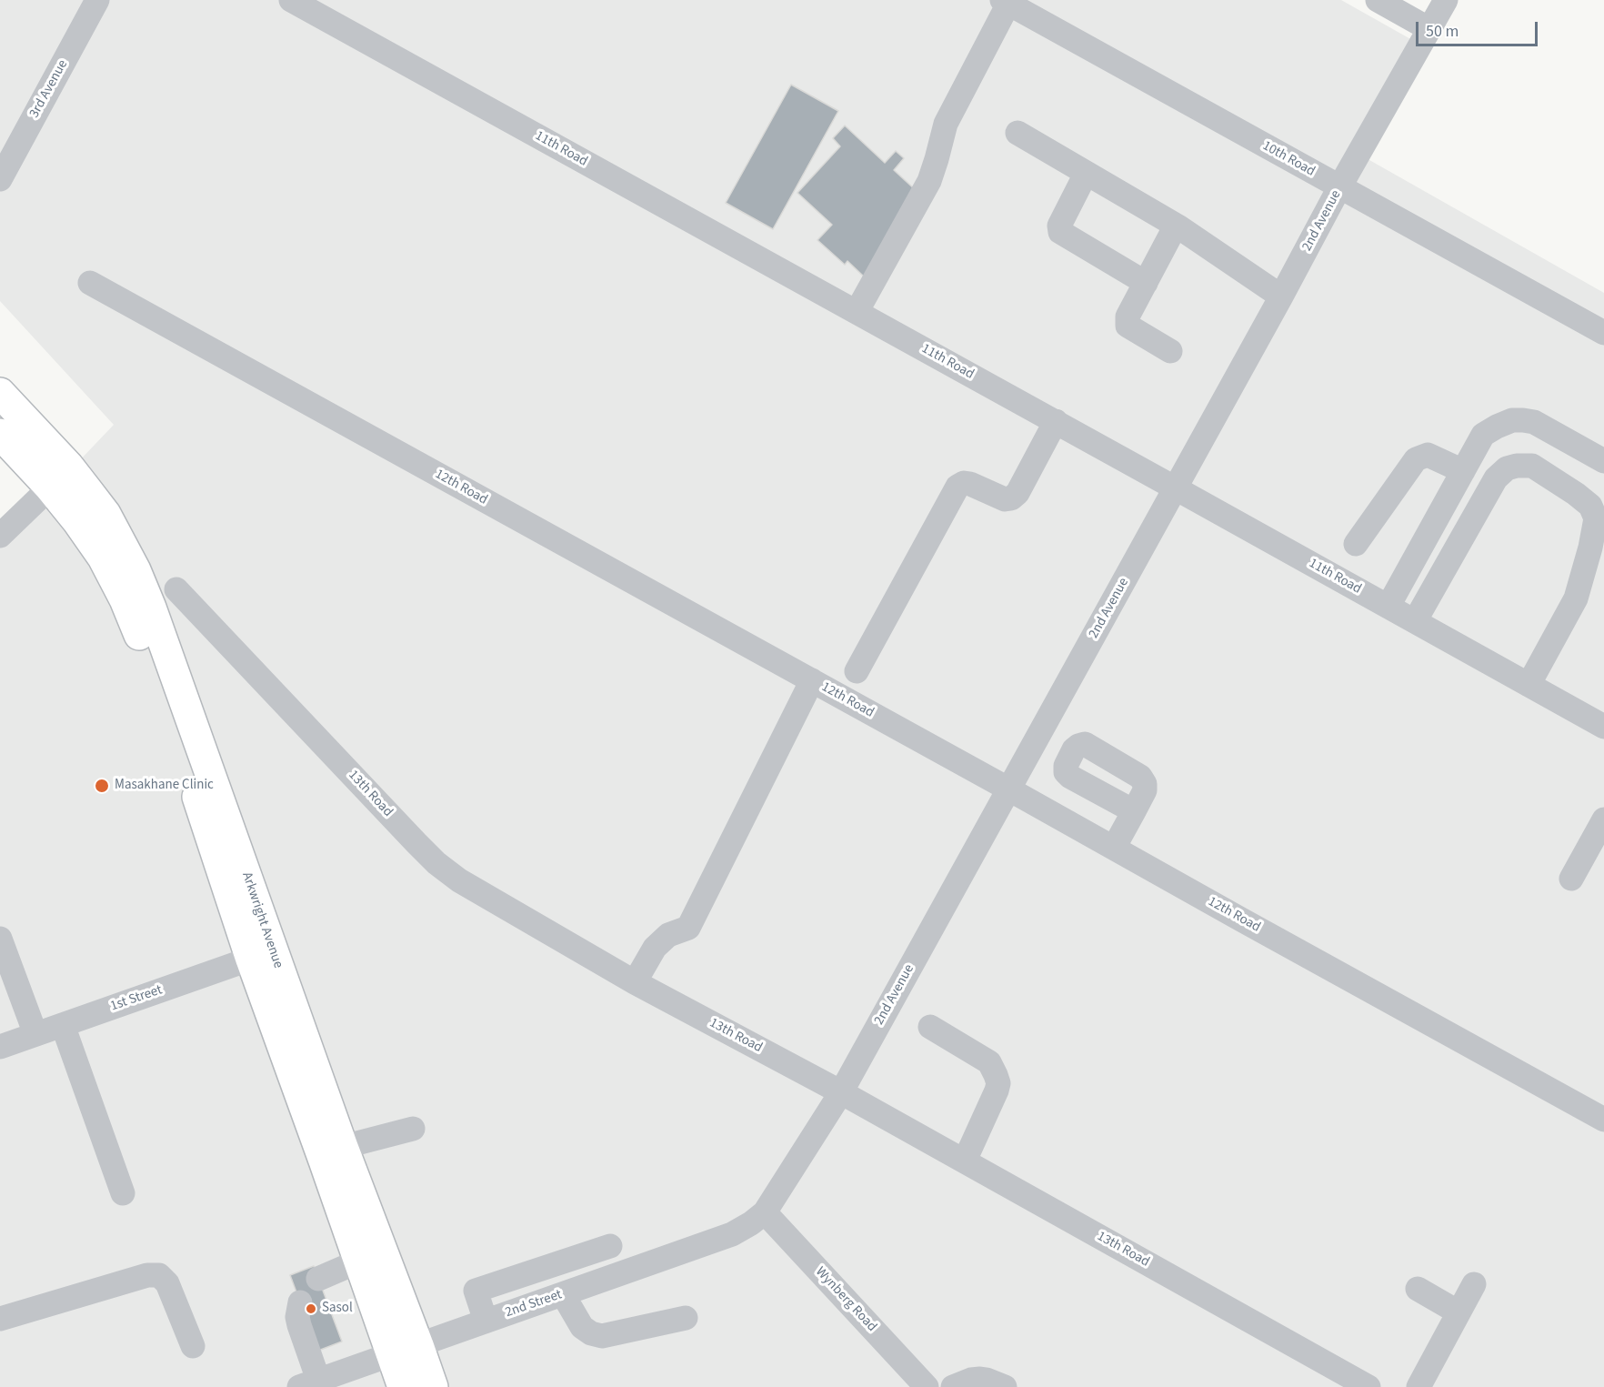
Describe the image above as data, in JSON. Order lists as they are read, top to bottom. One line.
{"streets":{"main road":["Arkwright Avenue"],"street":["3rd Avenue","11th Road","10th Road","2nd Avenue","12th Road","13th Road","1st Street","Wynberg Road","2nd Street"]},"crossings":[["11th Road","2nd Avenue"],["10th Road","2nd Avenue"],["2nd Avenue","12th Road"],["2nd Avenue","13th Road"],["2nd Avenue","Wynberg Road"],["2nd Avenue","2nd Street"],["Arkwright Avenue","1st Street"],["Arkwright Avenue","2nd Street"],["Wynberg Road","2nd Street"]],"places":["Masakhane Clinic","Sasol"],"scale_bar":"50 m"}
